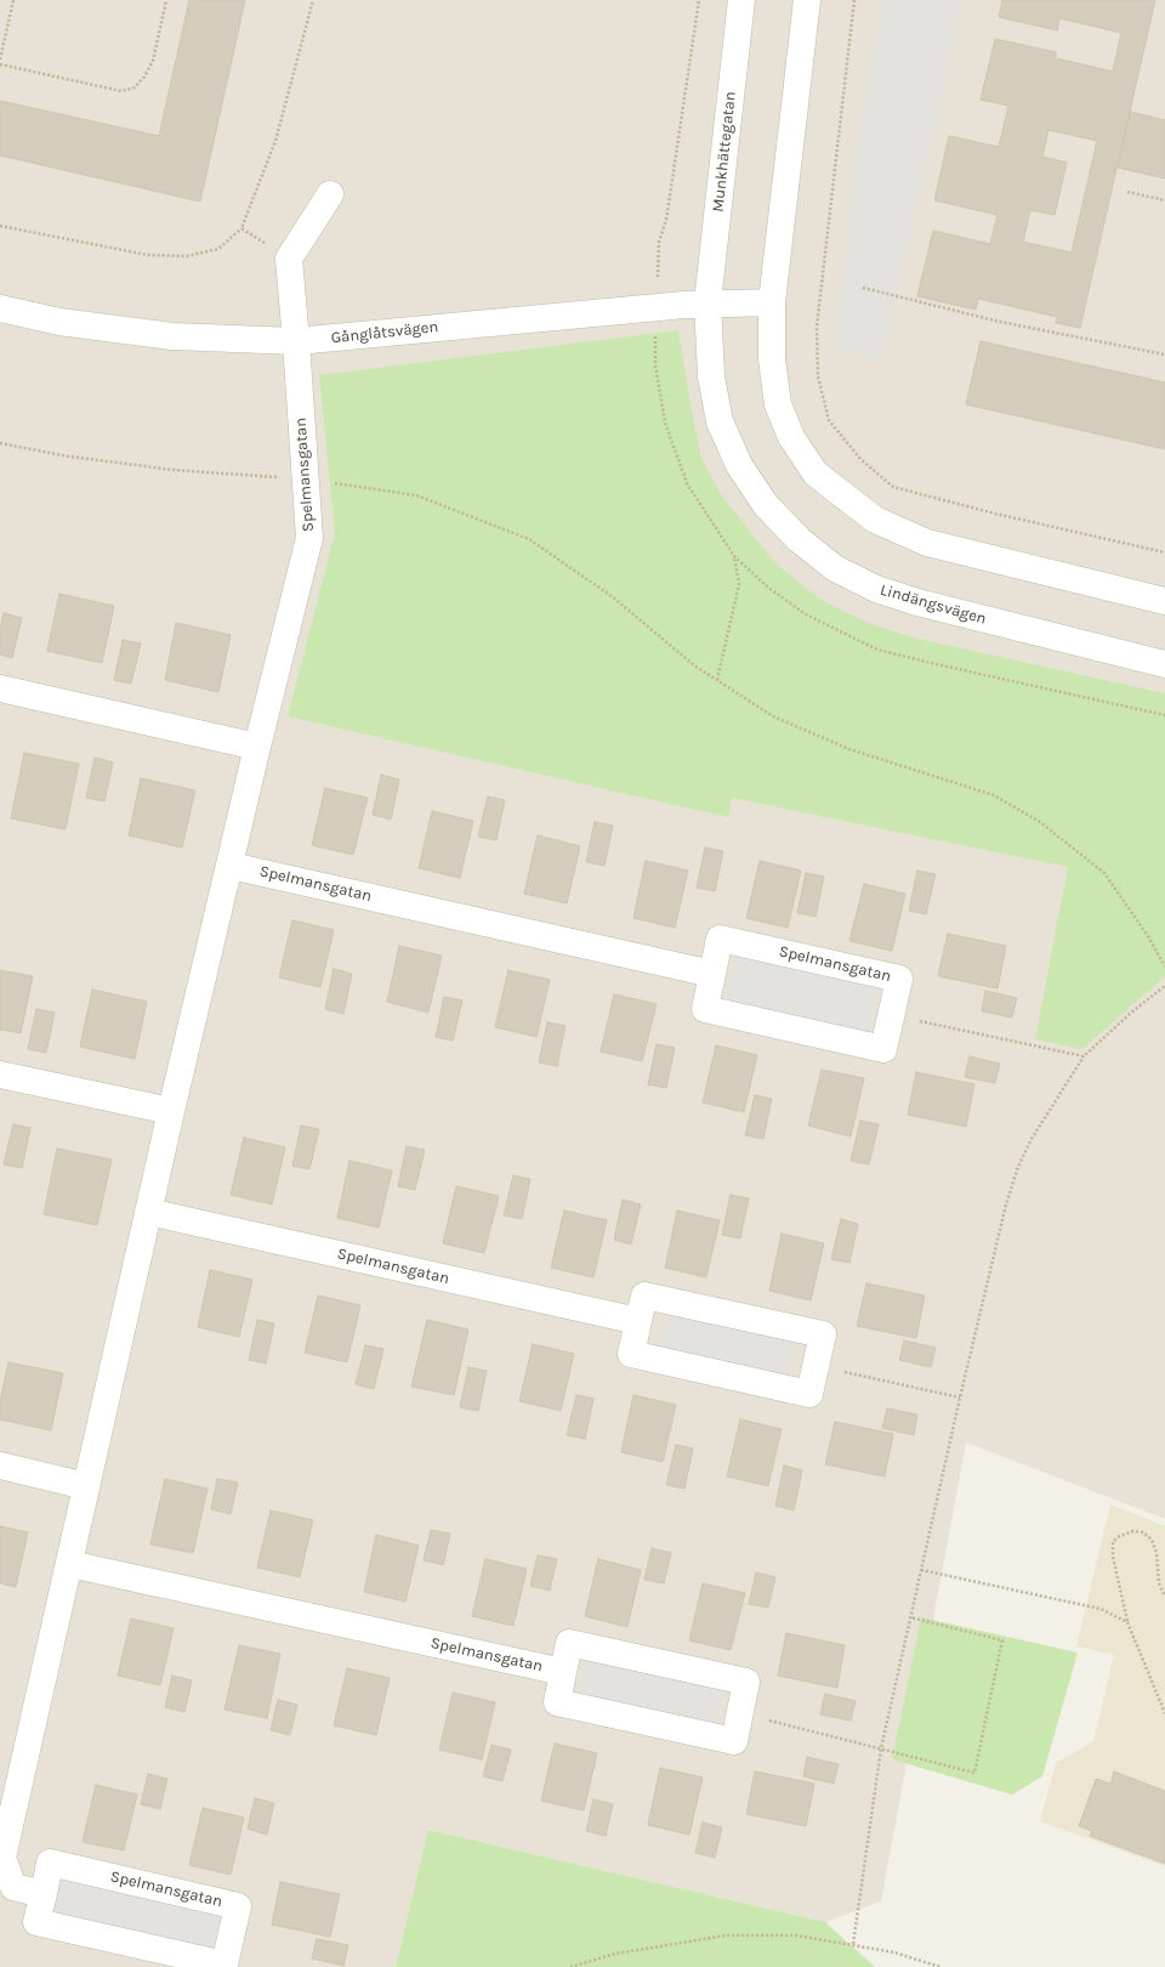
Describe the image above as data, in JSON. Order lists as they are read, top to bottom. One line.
{"streets":{"street":["Munkhättegatan","Gånglåtsvägen","Spelmansgatan","Lindängsvägen"]},"crossings":[["Munkhättegatan","Gånglåtsvägen"],["Munkhättegatan","Lindängsvägen"],["Gånglåtsvägen","Spelmansgatan"],["Gånglåtsvägen","Lindängsvägen"]]}
